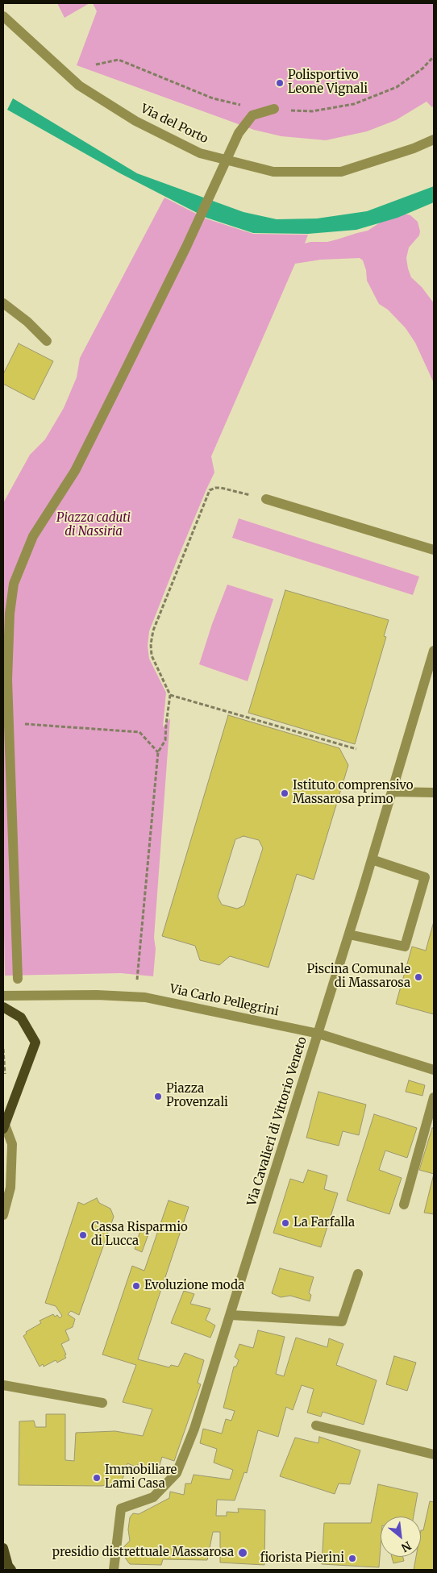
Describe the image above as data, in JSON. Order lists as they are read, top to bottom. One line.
{"streets":{"street":["Via del Porto","Via Carlo Pellegrini","Via Cavalieri di Vittorio Veneto"]},"crossings":[["Via Carlo Pellegrini","Via Cavalieri di Vittorio Veneto"]],"parks":["Piazza caduti di Nassiria"],"places":["Polisportivo Leone Vignali","Istituto comprensivo Massarosa primo","Piscina Comunale di Massarosa","Piazza Provenzali","La Farfalla","Cassa Risparmio di Lucca","Evoluzione moda","Immobiliare Lami Casa","presidio distrettuale Massarosa","fiorista Pierini"],"north":"bottom right"}
